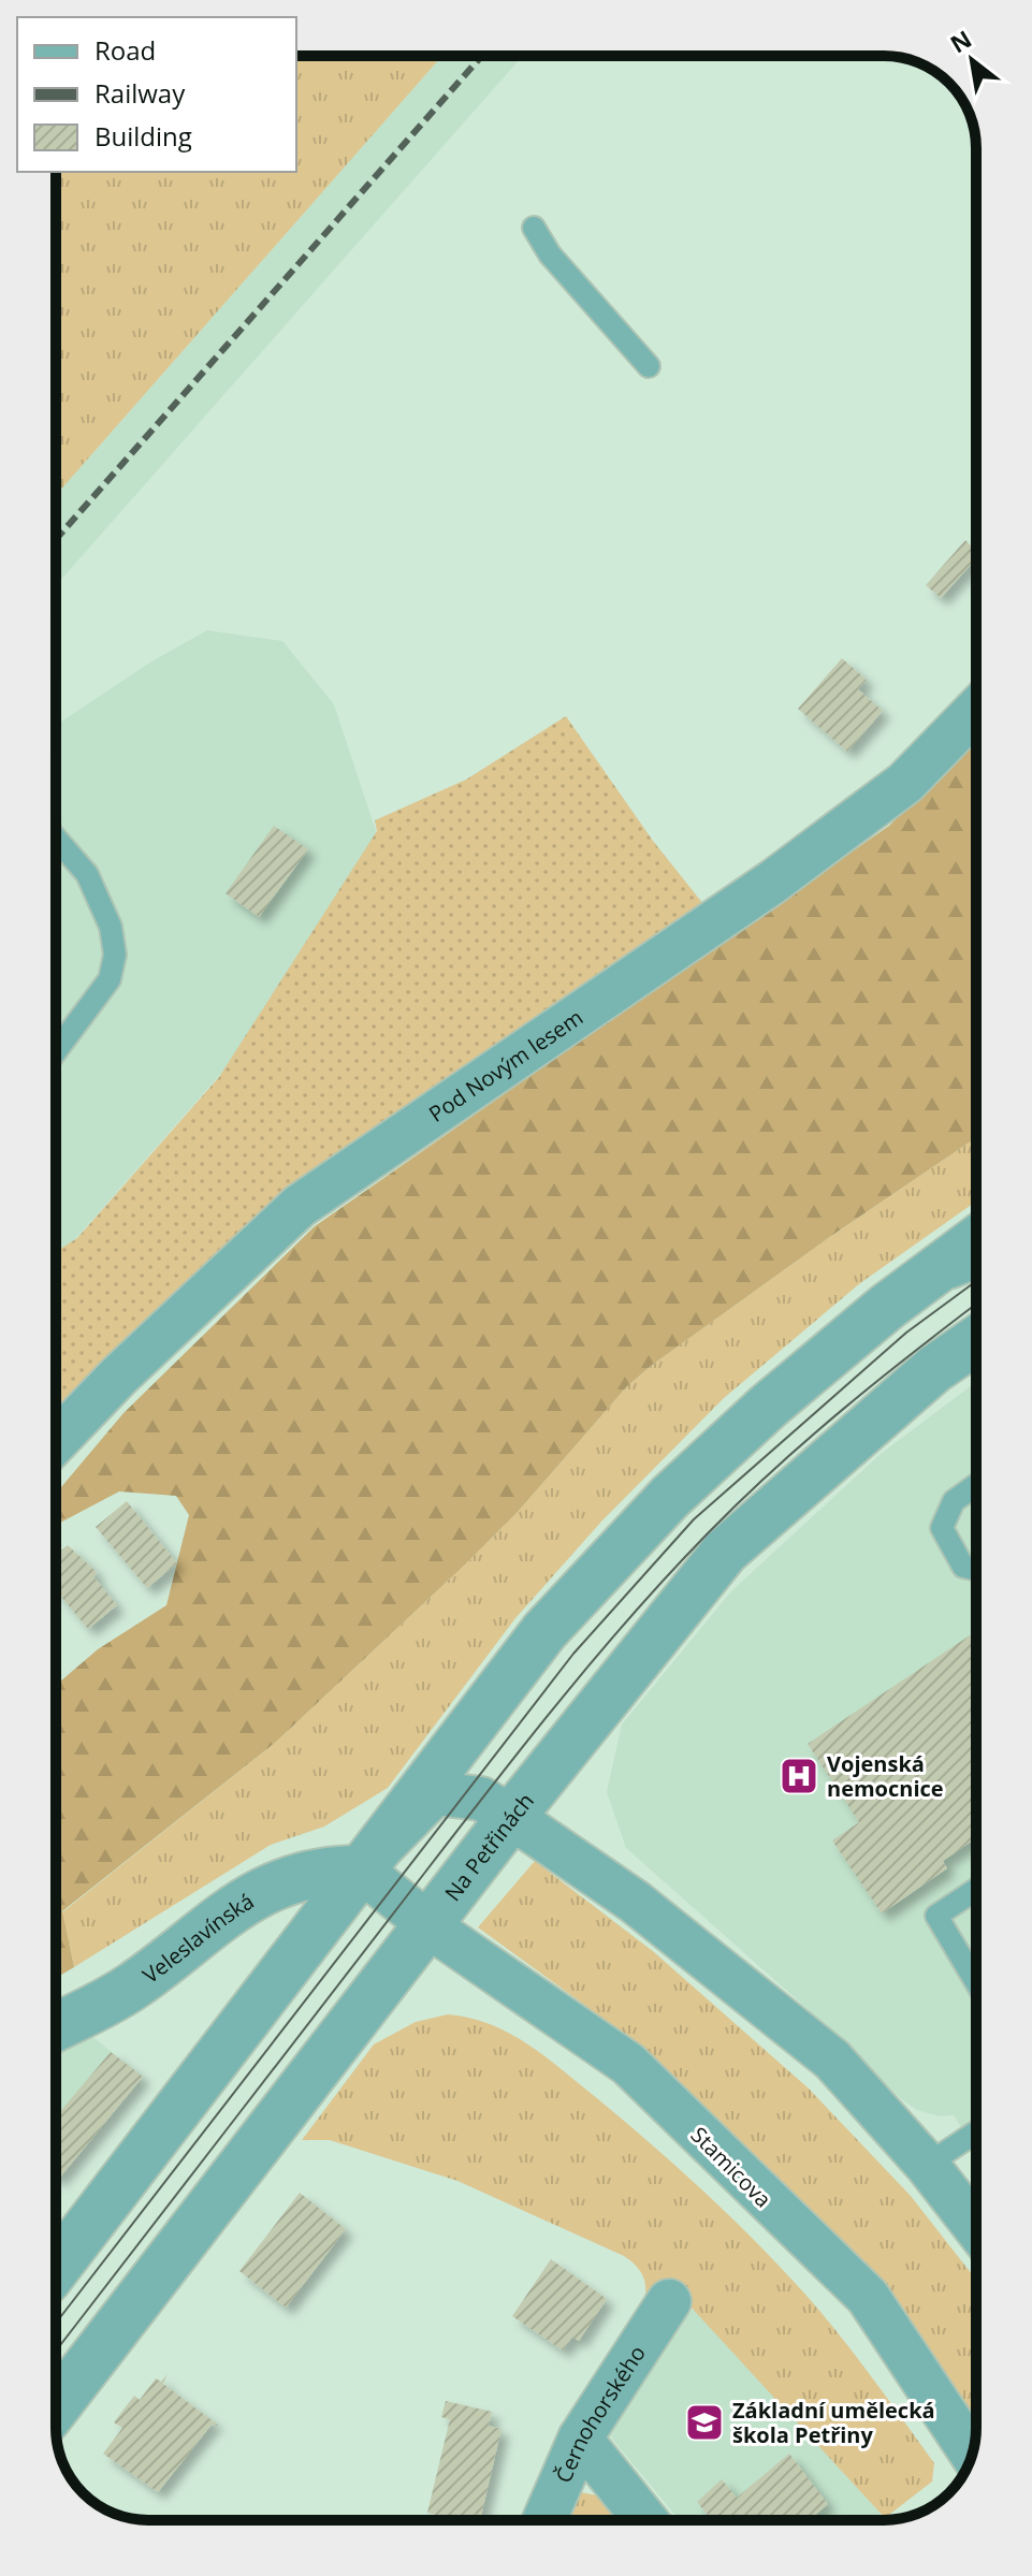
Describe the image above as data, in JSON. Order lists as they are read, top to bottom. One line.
{"streets":{"street":["Pod Novým lesem","Na Petřinách","Veleslavínská","Stamicova","Černohorského"]},"crossings":[["Na Petřinách","Stamicova"],["Veleslavínská","Stamicova"]],"places":{"hospital":["Vojenská nemocnice"],"school or university":["Základní umělecká škola Petřiny"]},"legend":["Road","Railway","Building"],"north":"top left"}
